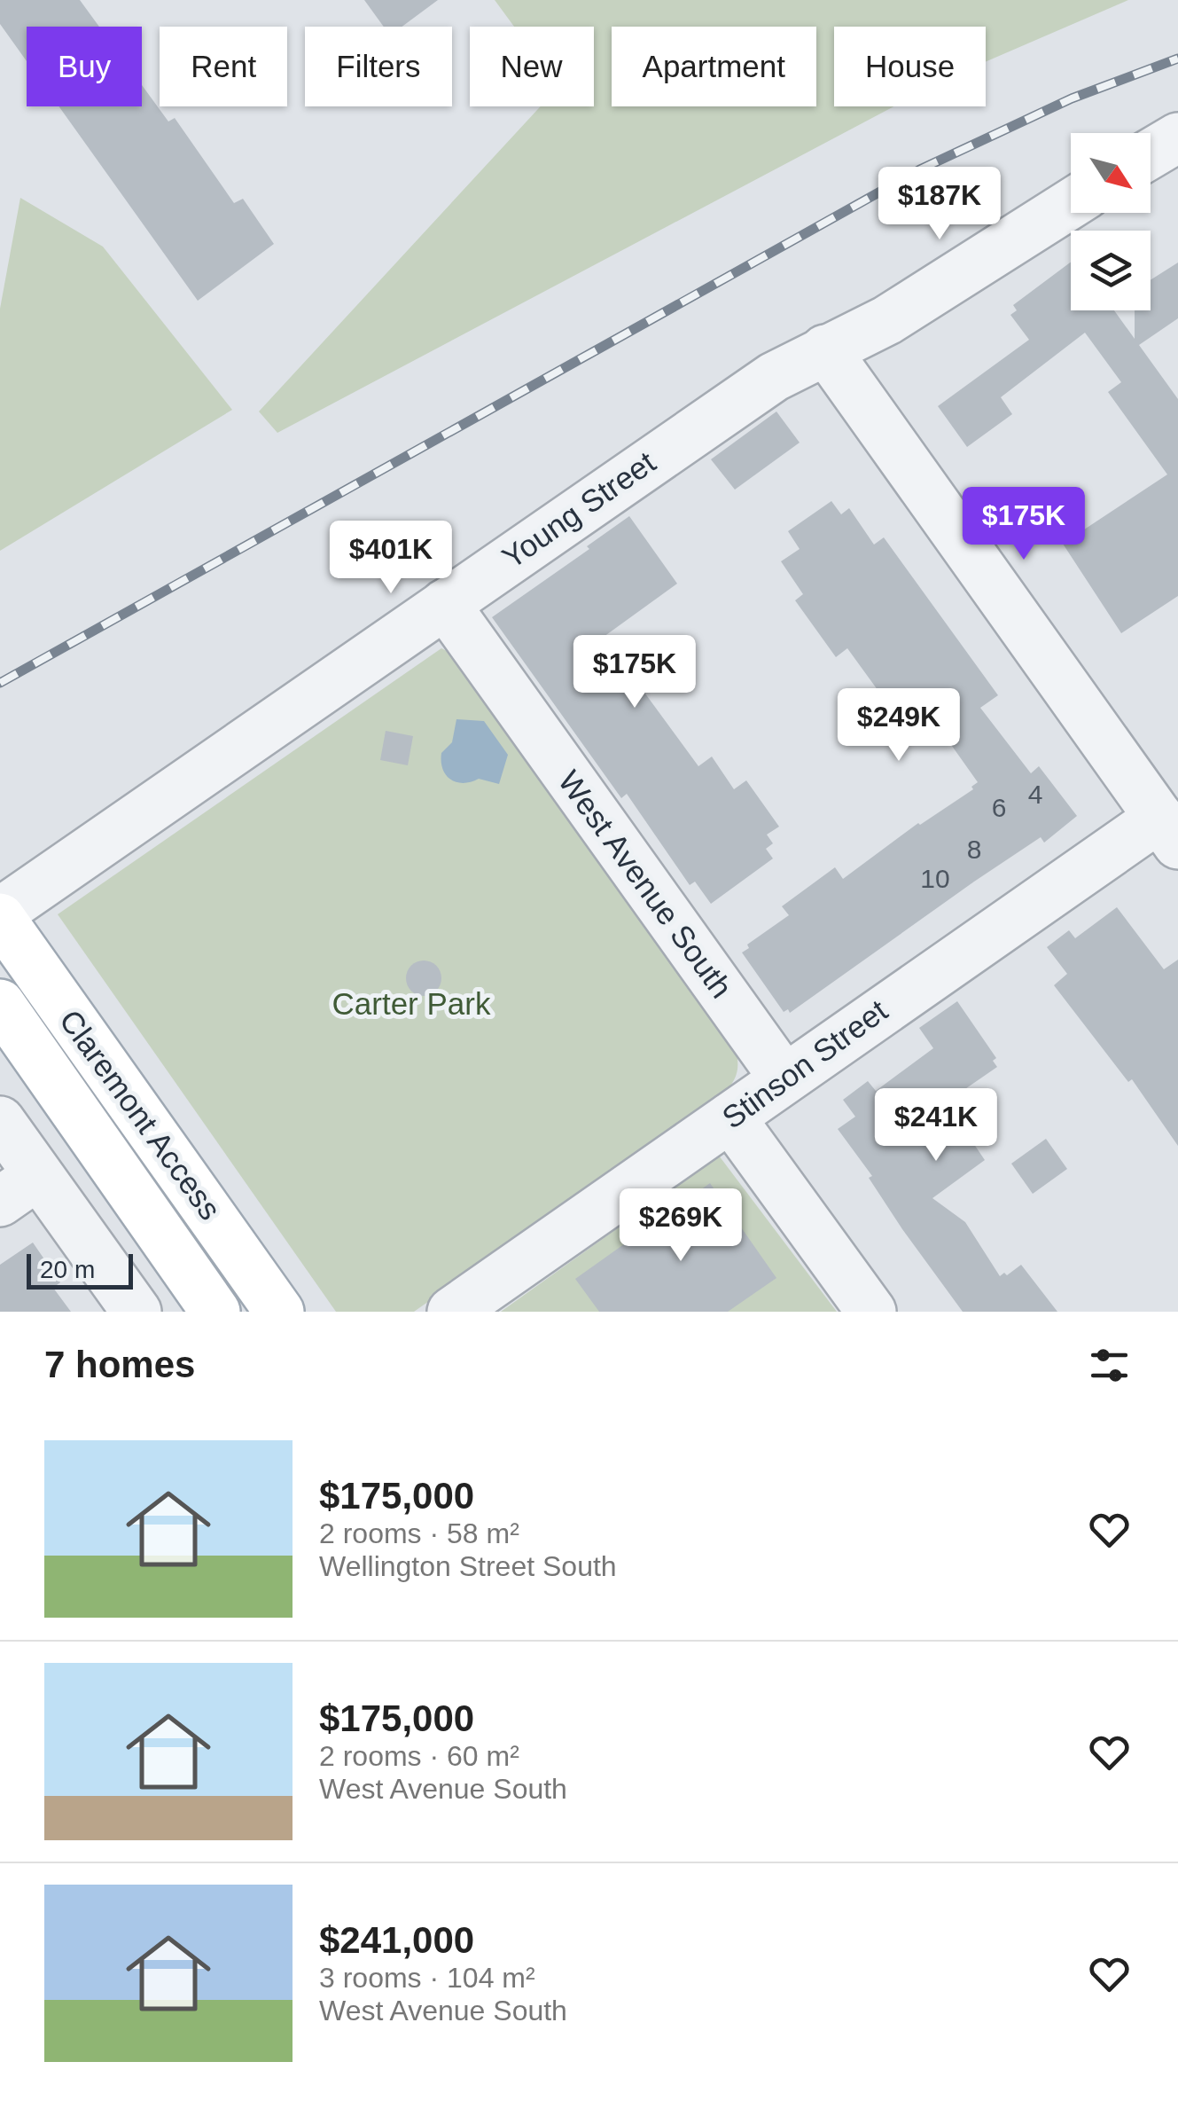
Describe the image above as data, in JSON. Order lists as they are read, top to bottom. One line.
{"streets":{"main road":["Claremont Access"],"street":["Young Street","West Avenue South","Stinson Street"]},"crossings":[["Young Street","West Avenue South"],["Young Street","Claremont Access"],["West Avenue South","Stinson Street"]],"parks":["Carter Park"],"house_numbers":["4","6","8","10"],"scale_bar":"20 m","north":"bottom right","page":{"chip":["Buy","Rent","Filters","New","Apartment","House"],"price":["$187K","$175K","$401K","$175K","$249K","$241K","$269K"],"scale":"20 m","heading":"7 homes","list":[{"name":"$175,000","note":"2 rooms · 58 m² · Wellington Street South"},{"name":"$175,000","note":"2 rooms · 60 m² · West Avenue South"},{"name":"$241,000","note":"3 rooms · 104 m² · West Avenue South"}]}}
